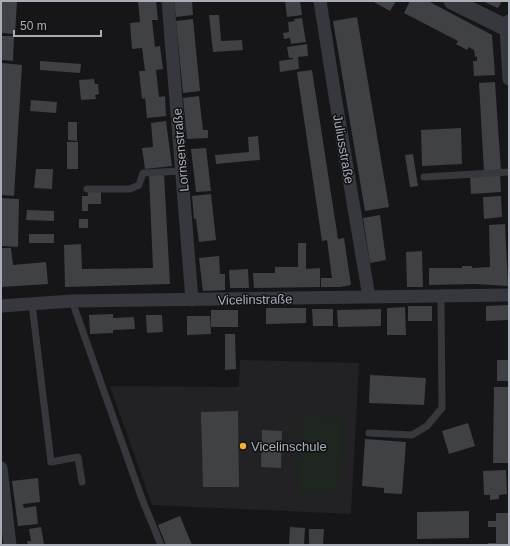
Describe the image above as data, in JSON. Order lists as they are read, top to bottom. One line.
{"streets":{"street":["Juliusstraße","Lornsenstraße","Vicelinstraße"]},"crossings":[["Juliusstraße","Vicelinstraße"],["Lornsenstraße","Vicelinstraße"]],"places":["Vicelinschule"],"scale_bar":"50 m"}
